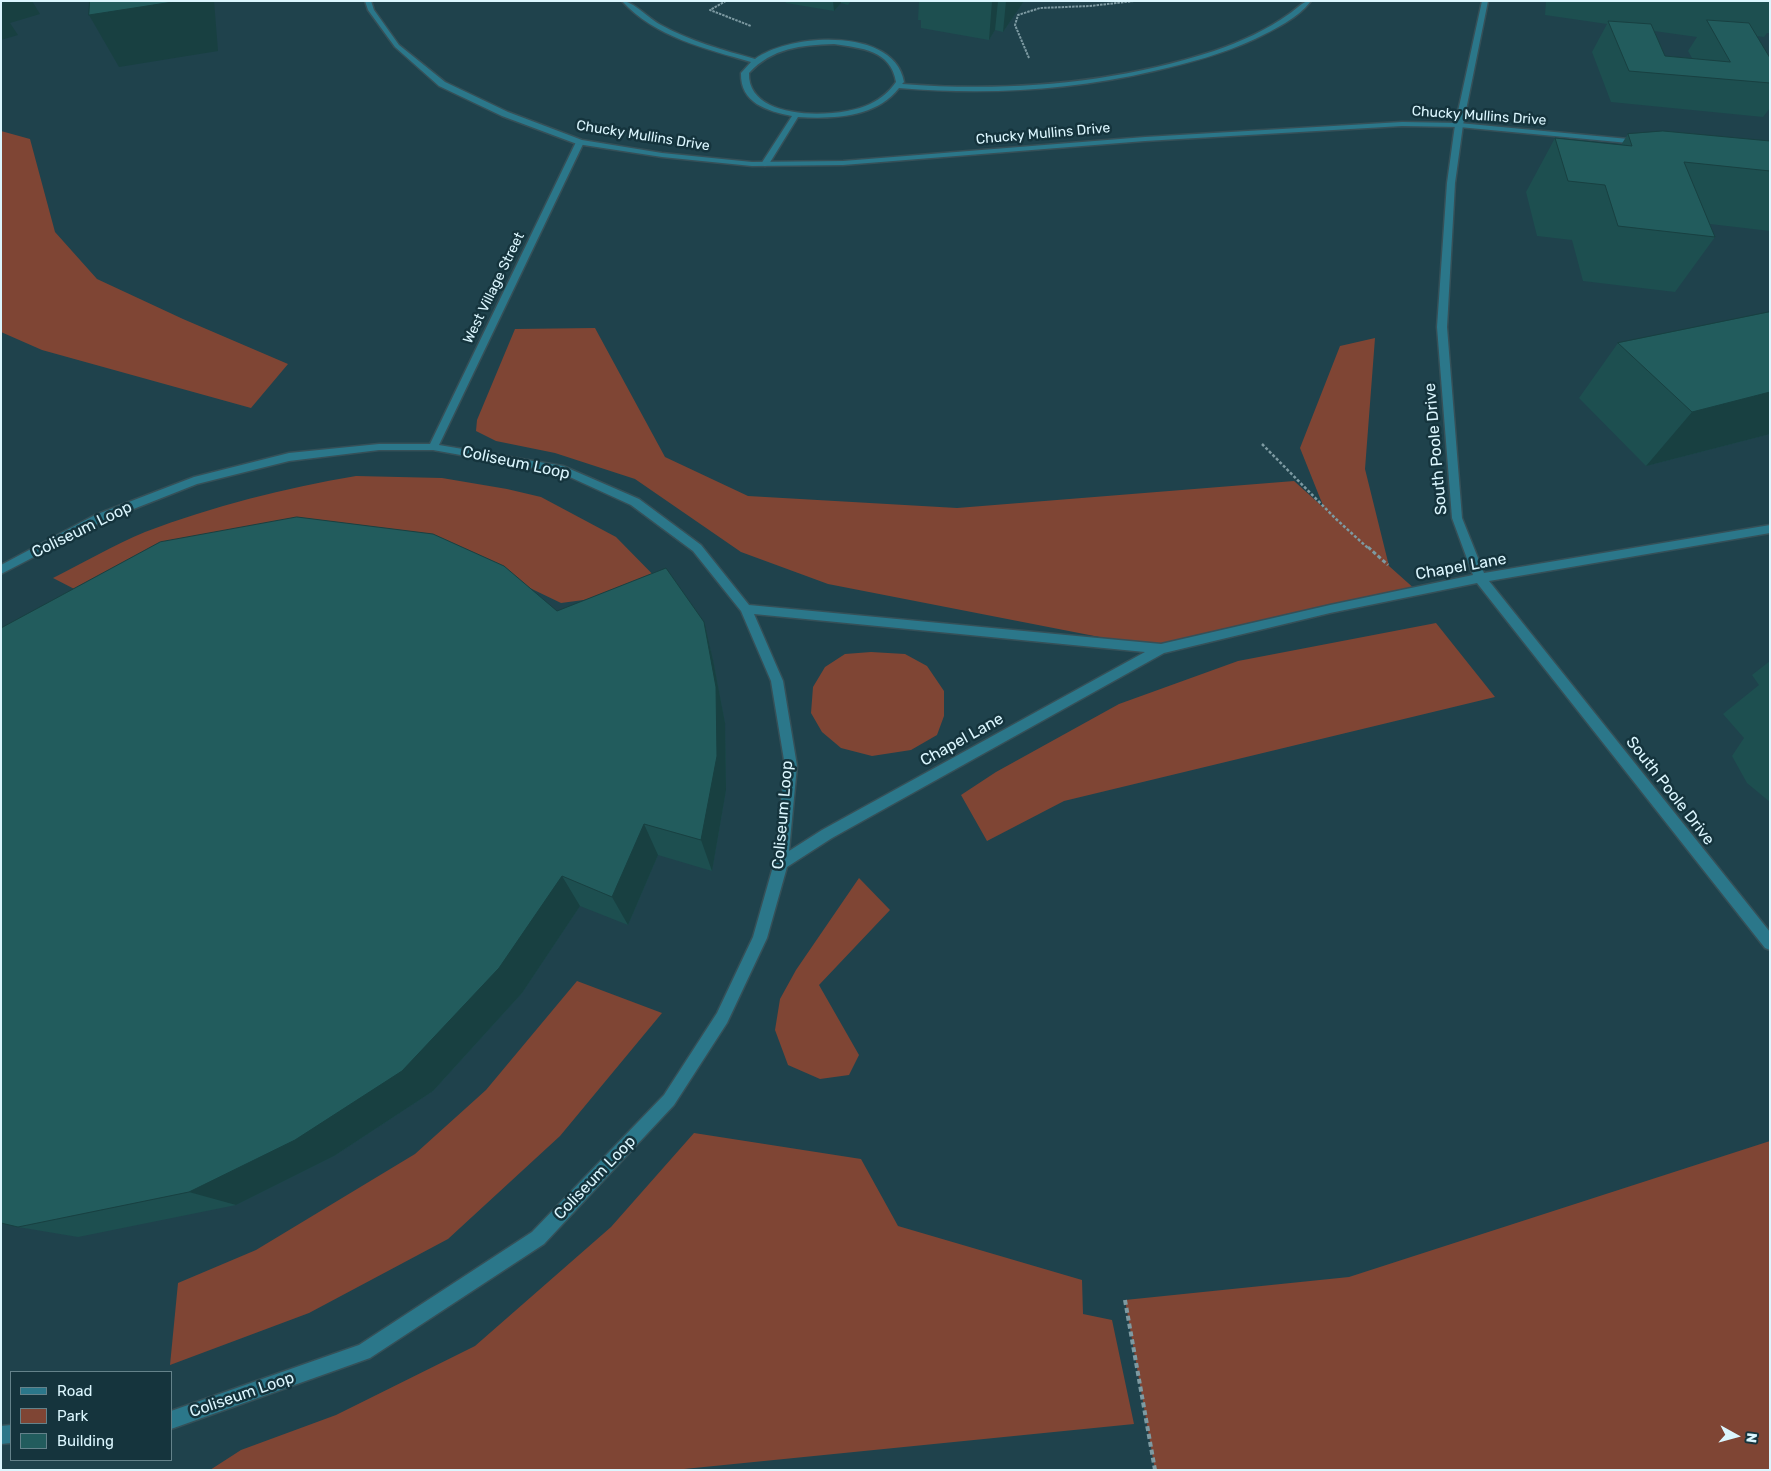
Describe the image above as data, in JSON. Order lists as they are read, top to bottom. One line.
{"streets":{"street":["Chucky Mullins Drive","West Village Street","South Poole Drive","Coliseum Loop","Chapel Lane"]},"crossings":[["Chucky Mullins Drive","West Village Street"],["Chucky Mullins Drive","South Poole Drive"],["West Village Street","Coliseum Loop"],["South Poole Drive","Chapel Lane"],["Coliseum Loop","Chapel Lane"]],"legend":["Road","Park","Building"],"north":"right"}
